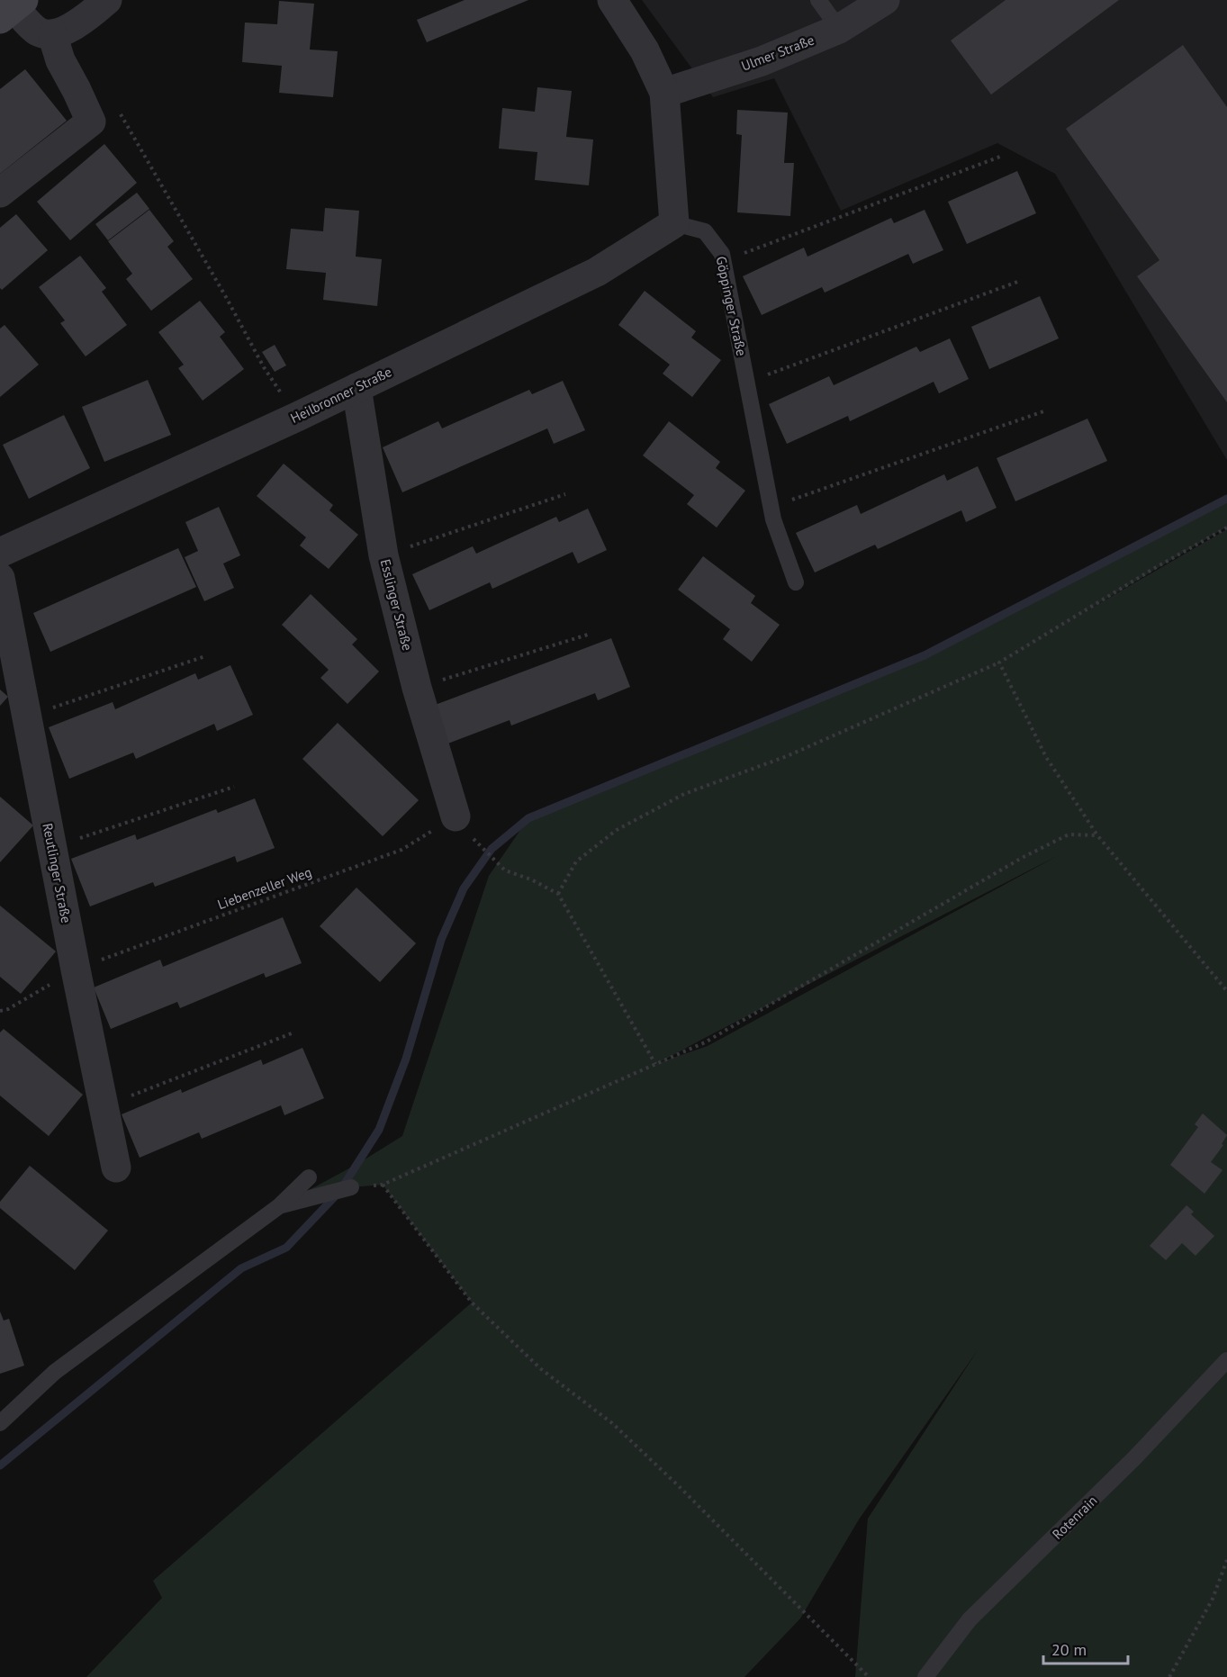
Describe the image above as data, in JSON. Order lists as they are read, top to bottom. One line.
{"streets":{"street":["Ulmer Straße","Heilbronner Straße","Esslinger Straße","Reutlinger Straße"],"lane":["Göppinger Straße","Rotenrain"],"path":["Liebenzeller Weg"]},"crossings":[["Göppinger Straße","Heilbronner Straße"],["Heilbronner Straße","Esslinger Straße"],["Esslinger Straße","Liebenzeller Weg"],["Reutlinger Straße","Liebenzeller Weg"]],"scale_bar":"20 m"}
